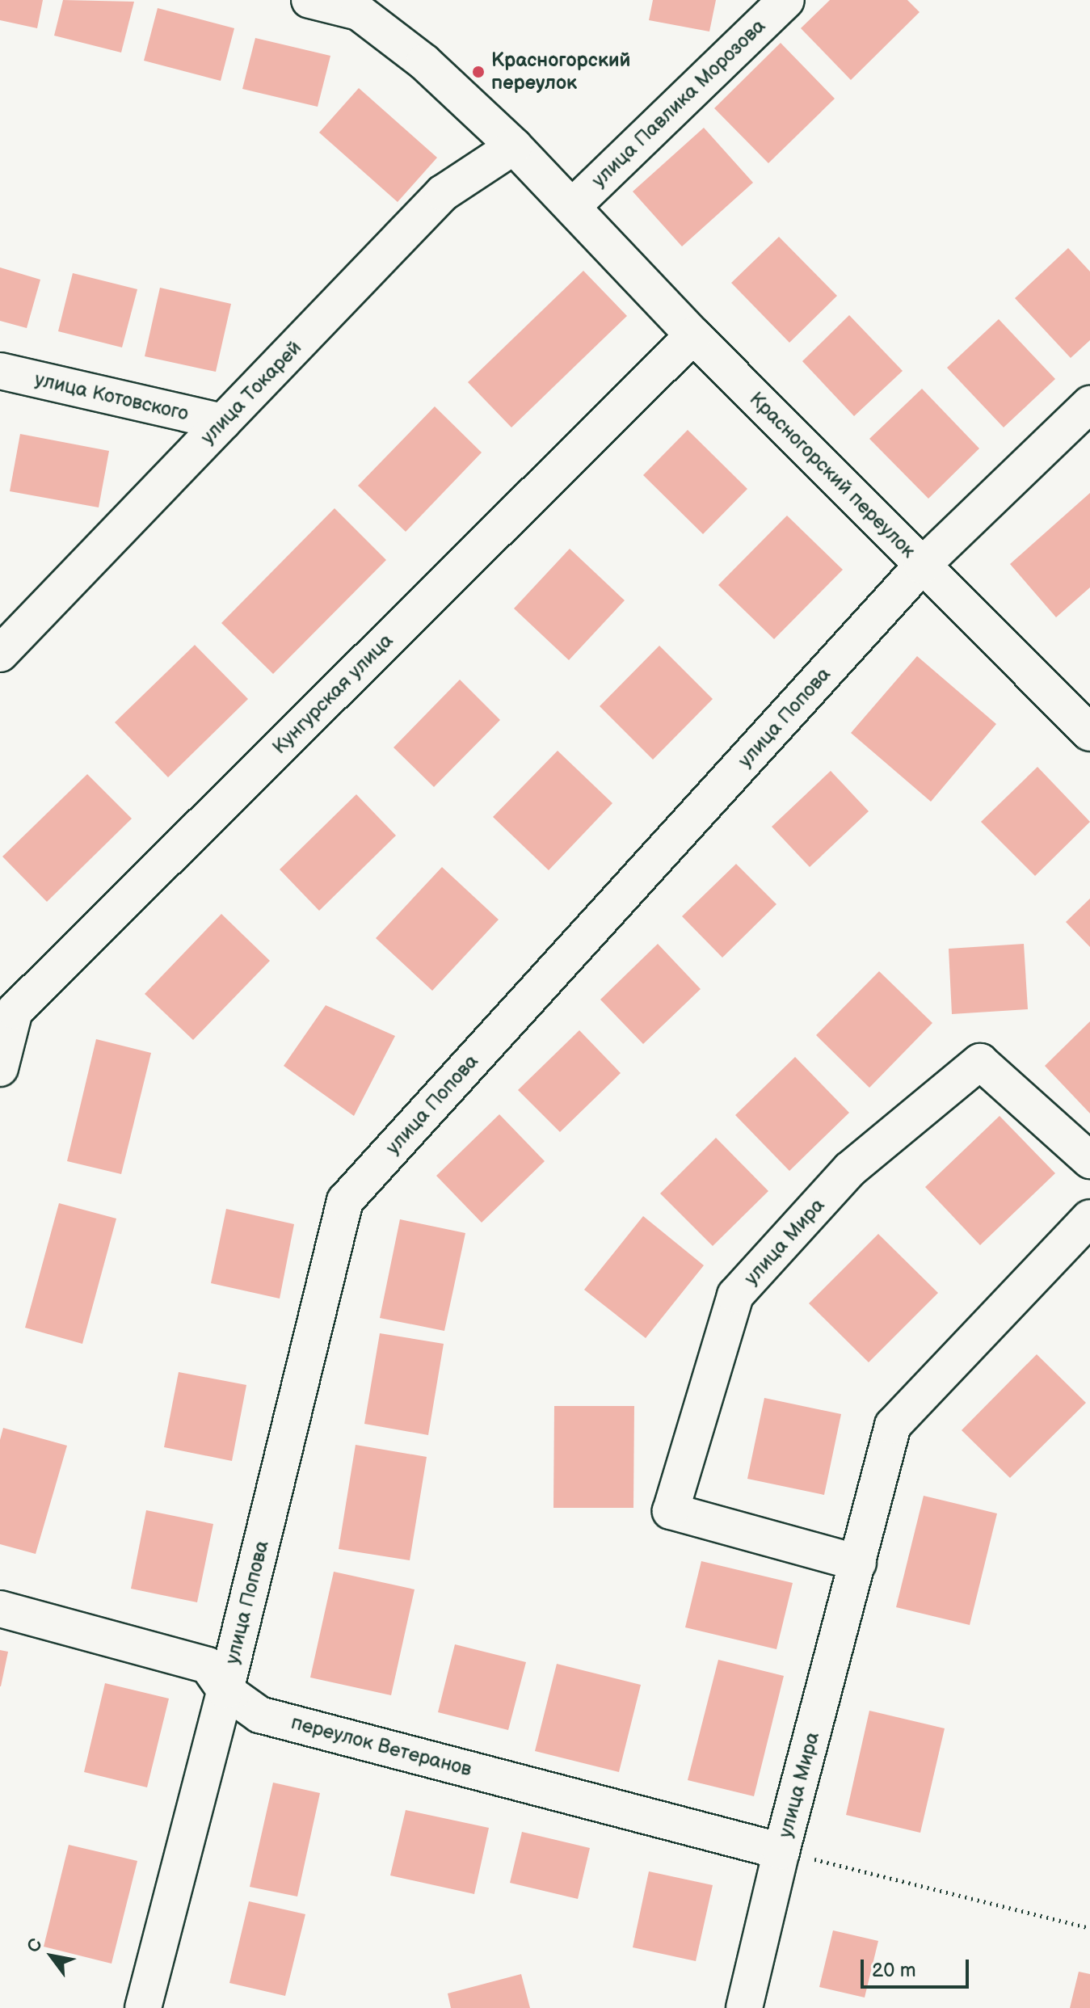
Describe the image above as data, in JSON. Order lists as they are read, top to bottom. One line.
{"streets":{"street":["улица Павлика Морозова","улица Токарей","улица Котовского","Красногорский переулок","Кунгурская улица","улица Попова","улица Мира","переулок Ветеранов"]},"crossings":[["улица Павлика Морозова","Красногорский переулок"],["улица Токарей","улица Котовского"],["улица Токарей","Красногорский переулок"],["Красногорский переулок","Кунгурская улица"],["Красногорский переулок","улица Попова"],["улица Попова","переулок Ветеранов"],["улица Мира","переулок Ветеранов"]],"places":["Красногорский переулок"],"scale_bar":"20 m","north":"top left"}
